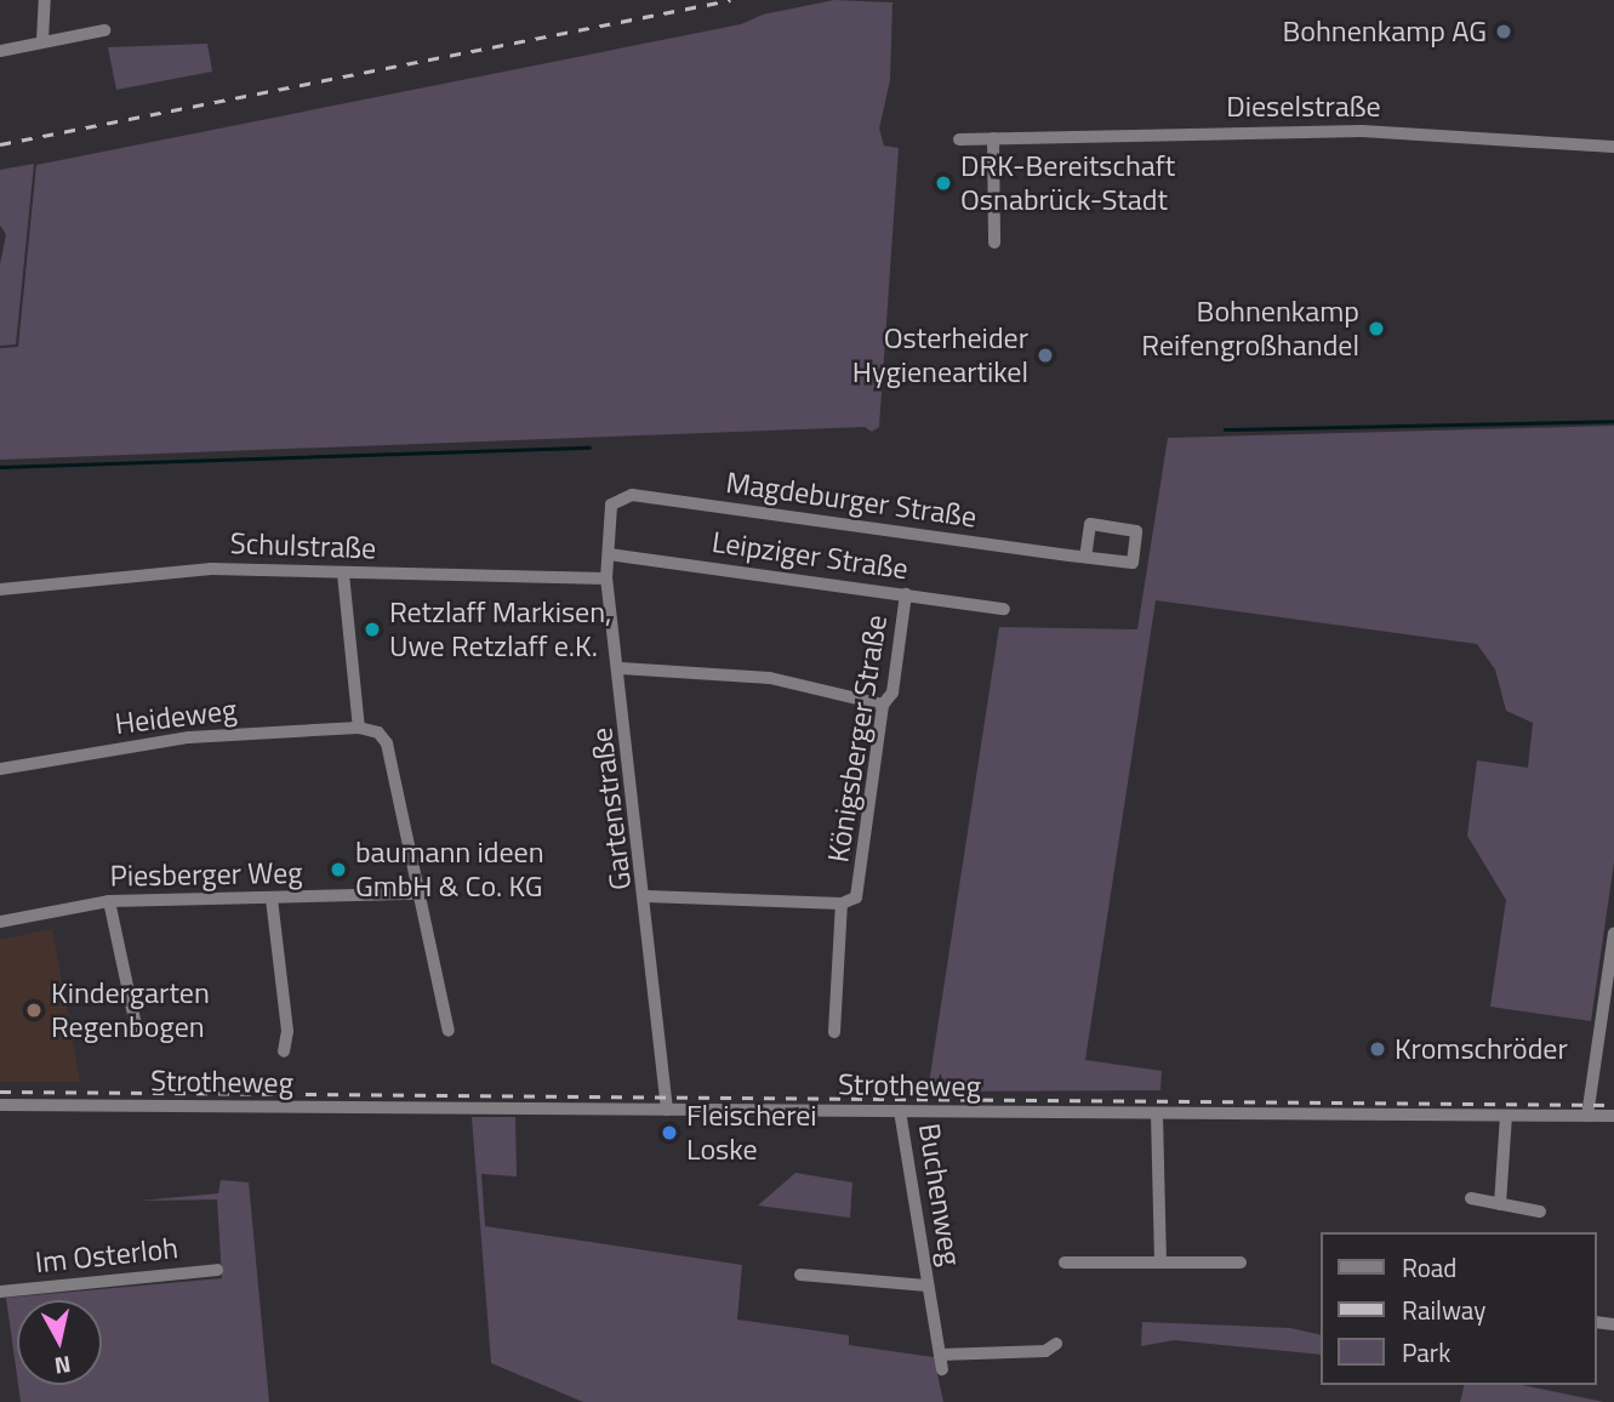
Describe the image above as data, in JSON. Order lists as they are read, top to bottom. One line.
{"streets":{"street":["Dieselstraße","Magdeburger Straße","Schulstraße","Leipziger Straße","Heideweg","Königsberger Straße","Gartenstraße","Piesberger Weg","Strotheweg","Buchenweg","Im Osterloh"]},"crossings":[["Magdeburger Straße","Gartenstraße"],["Schulstraße","Gartenstraße"],["Leipziger Straße","Königsberger Straße"],["Leipziger Straße","Gartenstraße"],["Gartenstraße","Strotheweg"],["Strotheweg","Buchenweg"]],"places":["Bohnenkamp AG","DRK-Bereitschaft Osnabrück-Stadt","Bohnenkamp Reifengroßhandel","Osterheider Hygieneartikel","Retzlaff Markisen, Uwe Retzlaff e.K.","baumann ideen GmbH & Co. KG","Kindergarten Regenbogen","Kromschröder","Fleischerei Loske"],"legend":["Road","Railway","Park"],"north":"bottom"}
